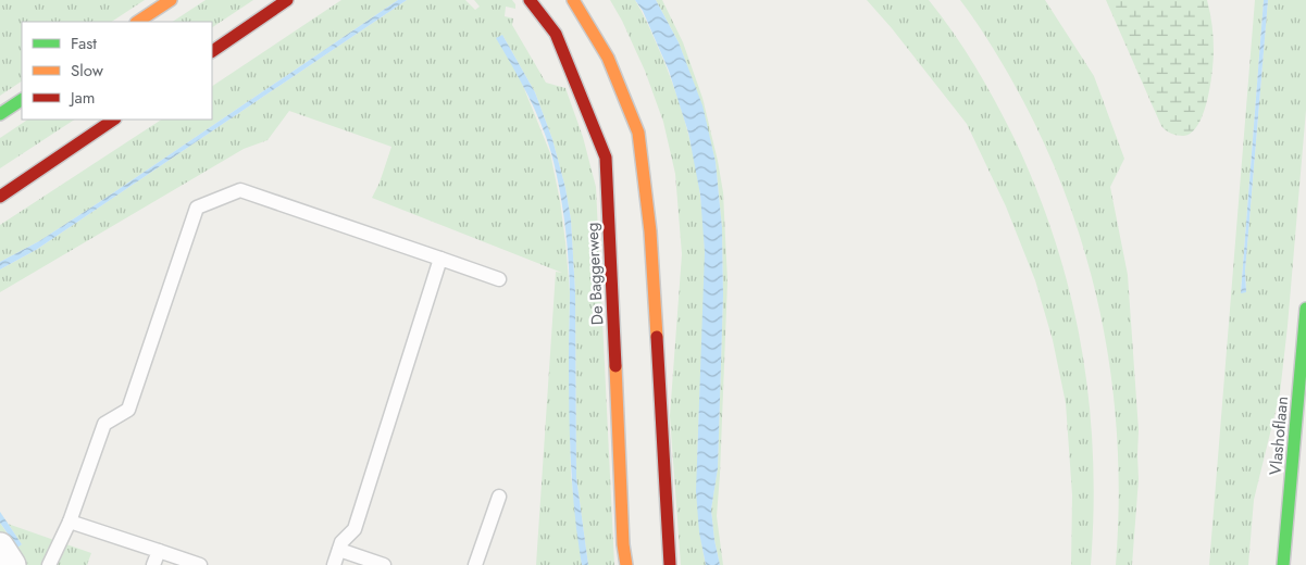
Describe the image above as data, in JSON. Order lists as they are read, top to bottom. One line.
{"streets":{"street":["De Baggerweg","Vlashoflaan"]},"legend":["Fast","Slow","Jam"]}
